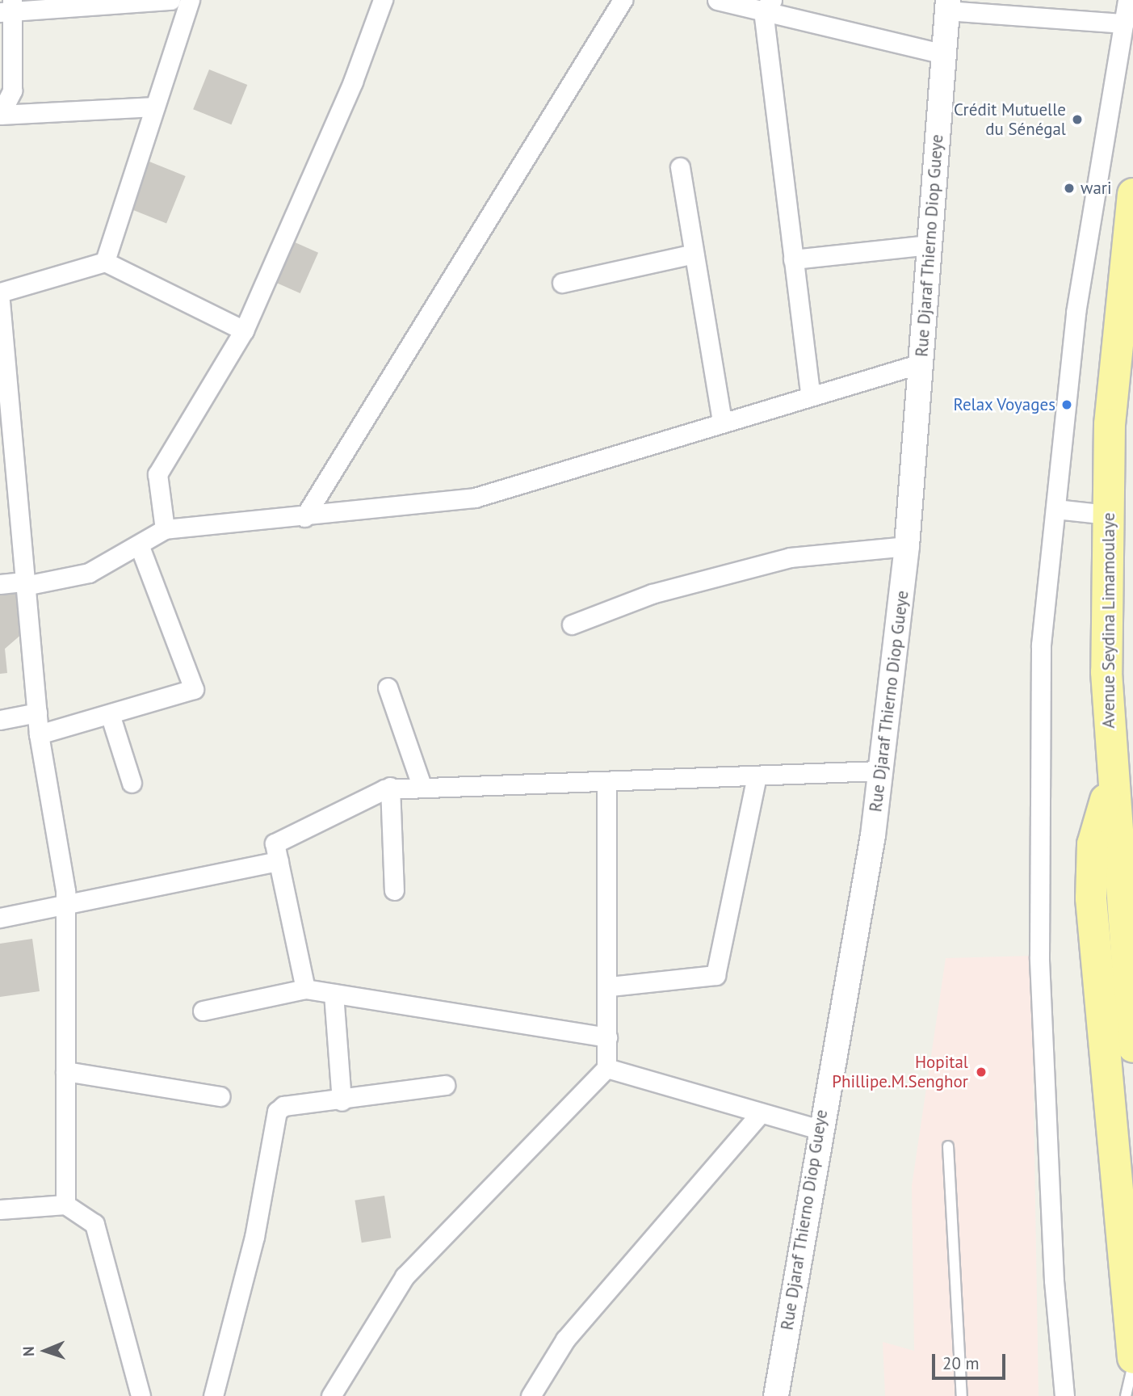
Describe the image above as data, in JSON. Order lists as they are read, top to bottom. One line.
{"streets":{"highway":["Avenue Seydina Limamoulaye"],"street":["Rue Djaraf Thierno Diop Gueye"]},"places":["Crédit Mutuelle du Sénégal","wari","Relax Voyages","Hopital Phillipe.M.Senghor"],"scale_bar":"20 m","north":"left"}
